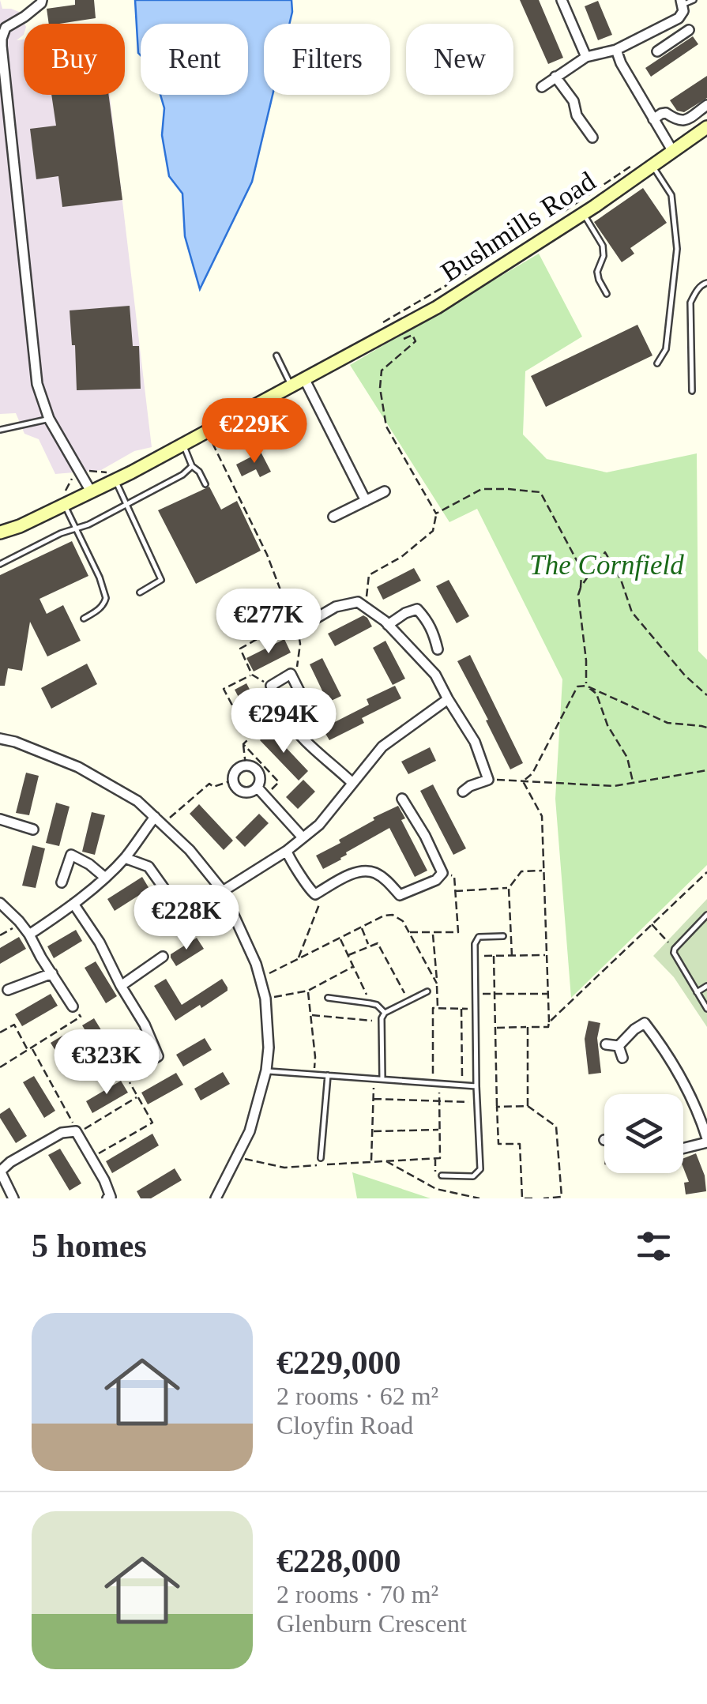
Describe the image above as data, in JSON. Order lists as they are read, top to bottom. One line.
{"streets":{"main road":["Bushmills Road"]},"parks":["The Cornfield"],"page":{"chip":["Buy","Rent","Filters","New"],"price":["€229K","€277K","€294K","€228K","€323K"],"heading":"5 homes","list":[{"name":"€229,000","note":"2 rooms · 62 m² · Cloyfin Road"},{"name":"€228,000","note":"2 rooms · 70 m² · Glenburn Crescent"}]}}
